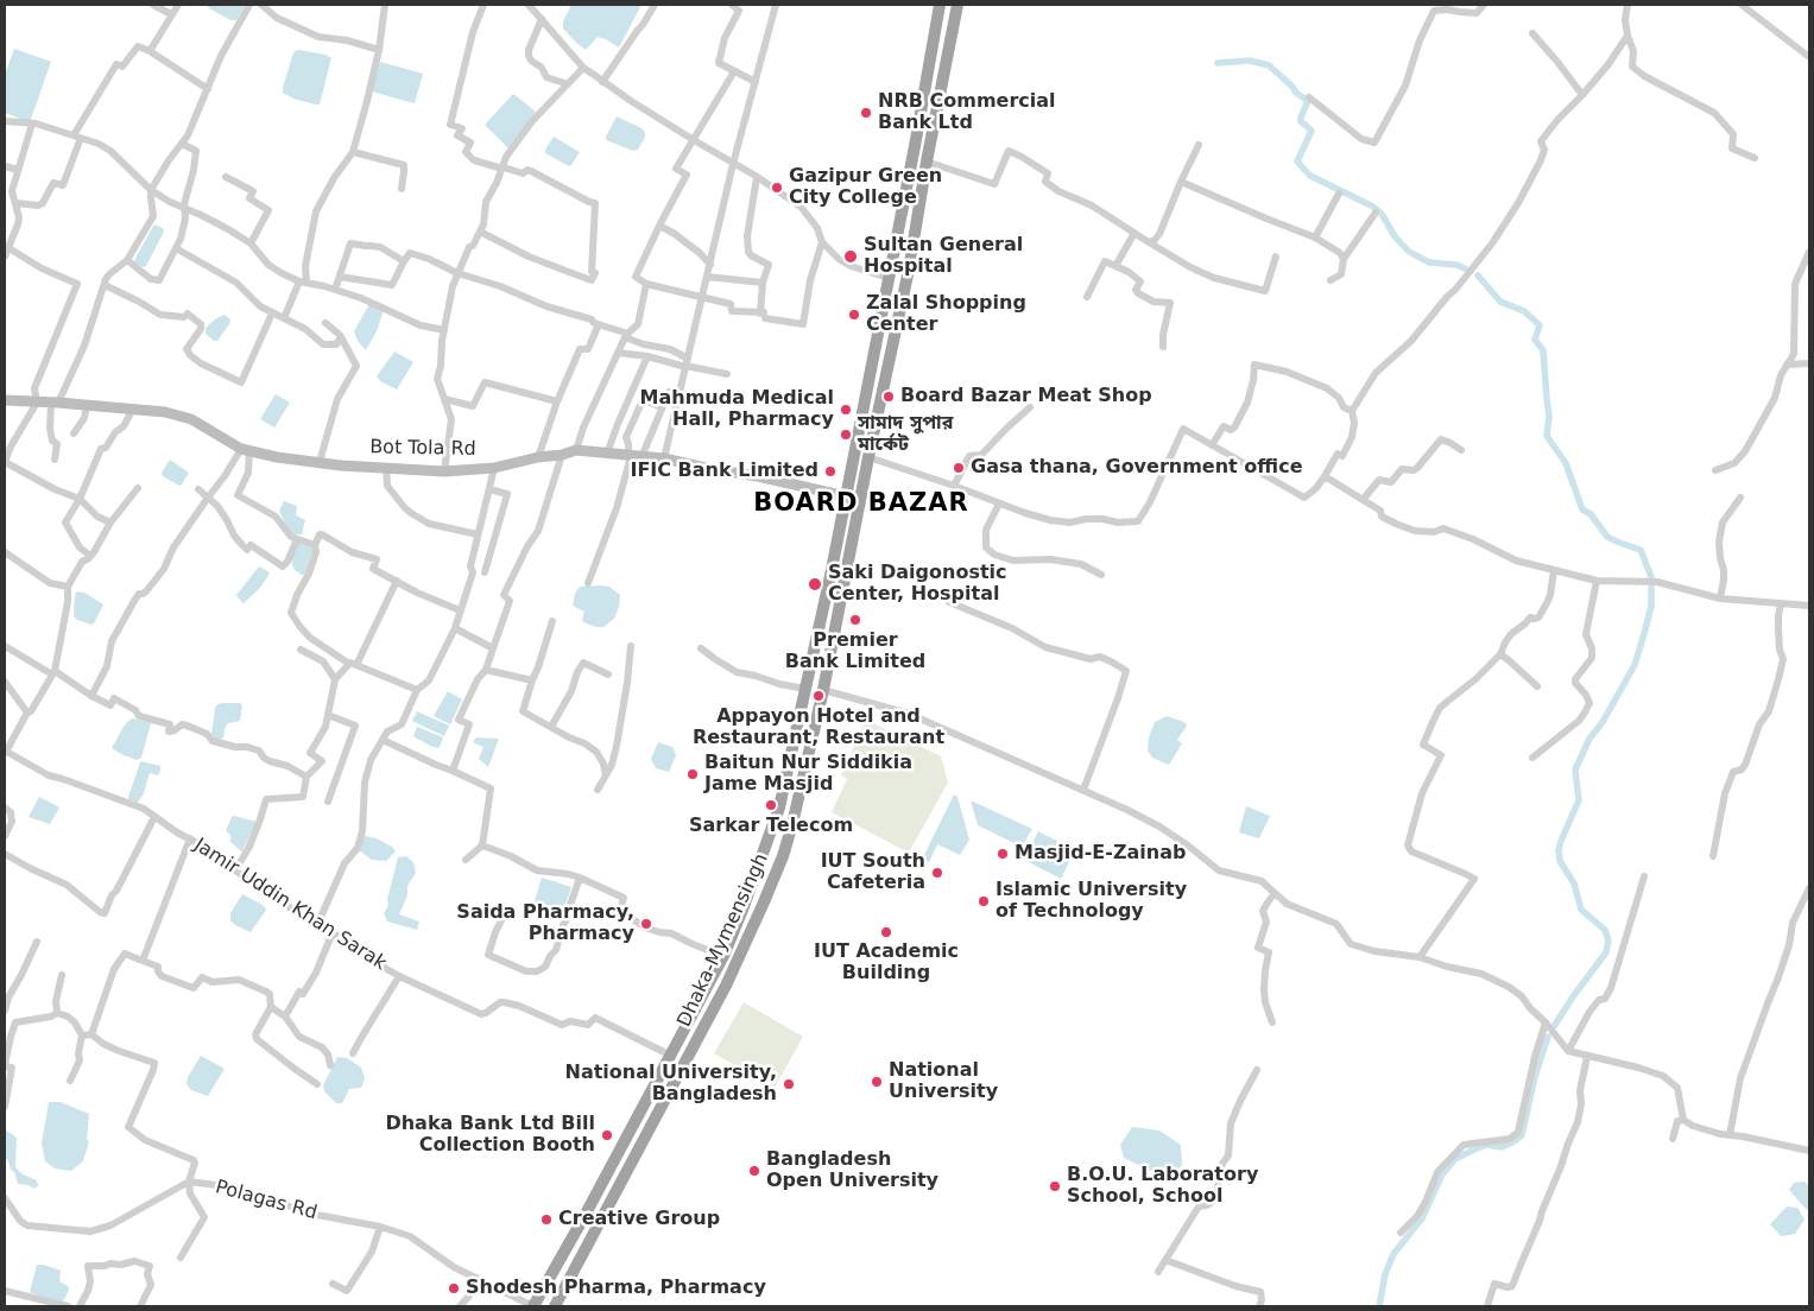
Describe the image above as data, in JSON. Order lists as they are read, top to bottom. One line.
{"streets":{"highway":["Dhaka-Mymensingh"],"main road":["Bot Tola Rd"],"street":["Jamir Uddin Khan Sarak","Polagas Rd"]},"districts":["BOARD BAZAR"],"places":["NRB Commercial Bank Ltd","Gazipur Green City College","Sultan General Hospital","Zalal Shopping Center","Board Bazar Meat Shop","Mahmuda Medical Hall, Pharmacy","সামাদ সুপার মার্কেট","Gasa thana, Government office","IFIC Bank Limited","Saki Daigonostic Center, Hospital","Premier Bank Limited","Appayon Hotel and Restaurant, Restaurant","Baitun Nur Siddikia Jame Masjid","Sarkar Telecom","Masjid-E-Zainab","IUT South Cafeteria","Islamic University of Technology","Saida Pharmacy, Pharmacy","IUT Academic Building","National University","National University, Bangladesh","Dhaka Bank Ltd Bill Collection Booth","Bangladesh Open University","B.O.U. Laboratory School, School","Creative Group","Shodesh Pharma, Pharmacy"]}
